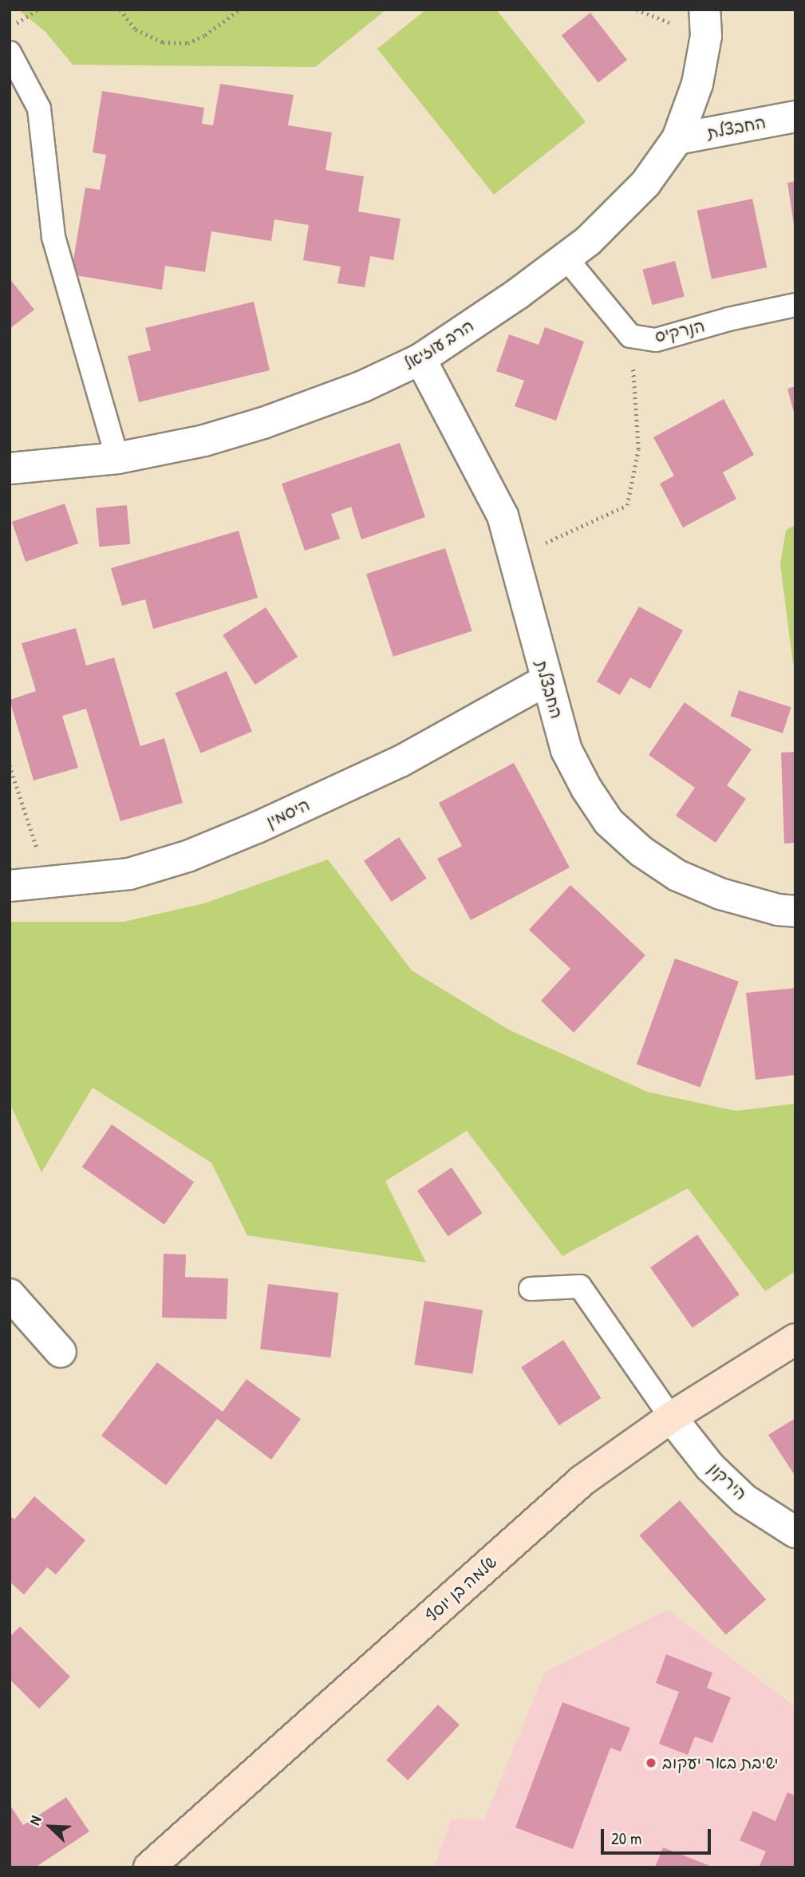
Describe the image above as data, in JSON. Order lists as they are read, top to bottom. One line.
{"streets":{"main road":["שלמה בן יוסף"],"street":["החבצלת","הרב עוזיאל","היסמין","הירקון"],"lane":["הנרקיס"]},"crossings":[["החבצלת","הרב עוזיאל"],["החבצלת","היסמין"],["הנרקיס","הרב עוזיאל"],["הירקון","שלמה בן יוסף"]],"places":["ישיבת באר יעקוב"],"scale_bar":"20 m","north":"top left"}
